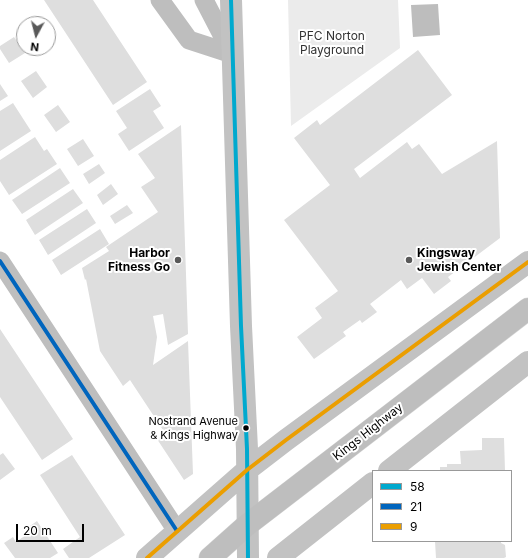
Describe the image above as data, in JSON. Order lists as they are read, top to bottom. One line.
{"streets":{"main road":["Kings Highway"]},"parks":["PFC Norton Playground"],"places":["Harbor Fitness Go","Kingsway Jewish Center","Nostrand Avenue & Kings Highway"],"lines":["transit line 58","transit line 21","transit line 9"],"legend":["58","21","9"],"scale_bar":"20 m","north":"bottom"}
